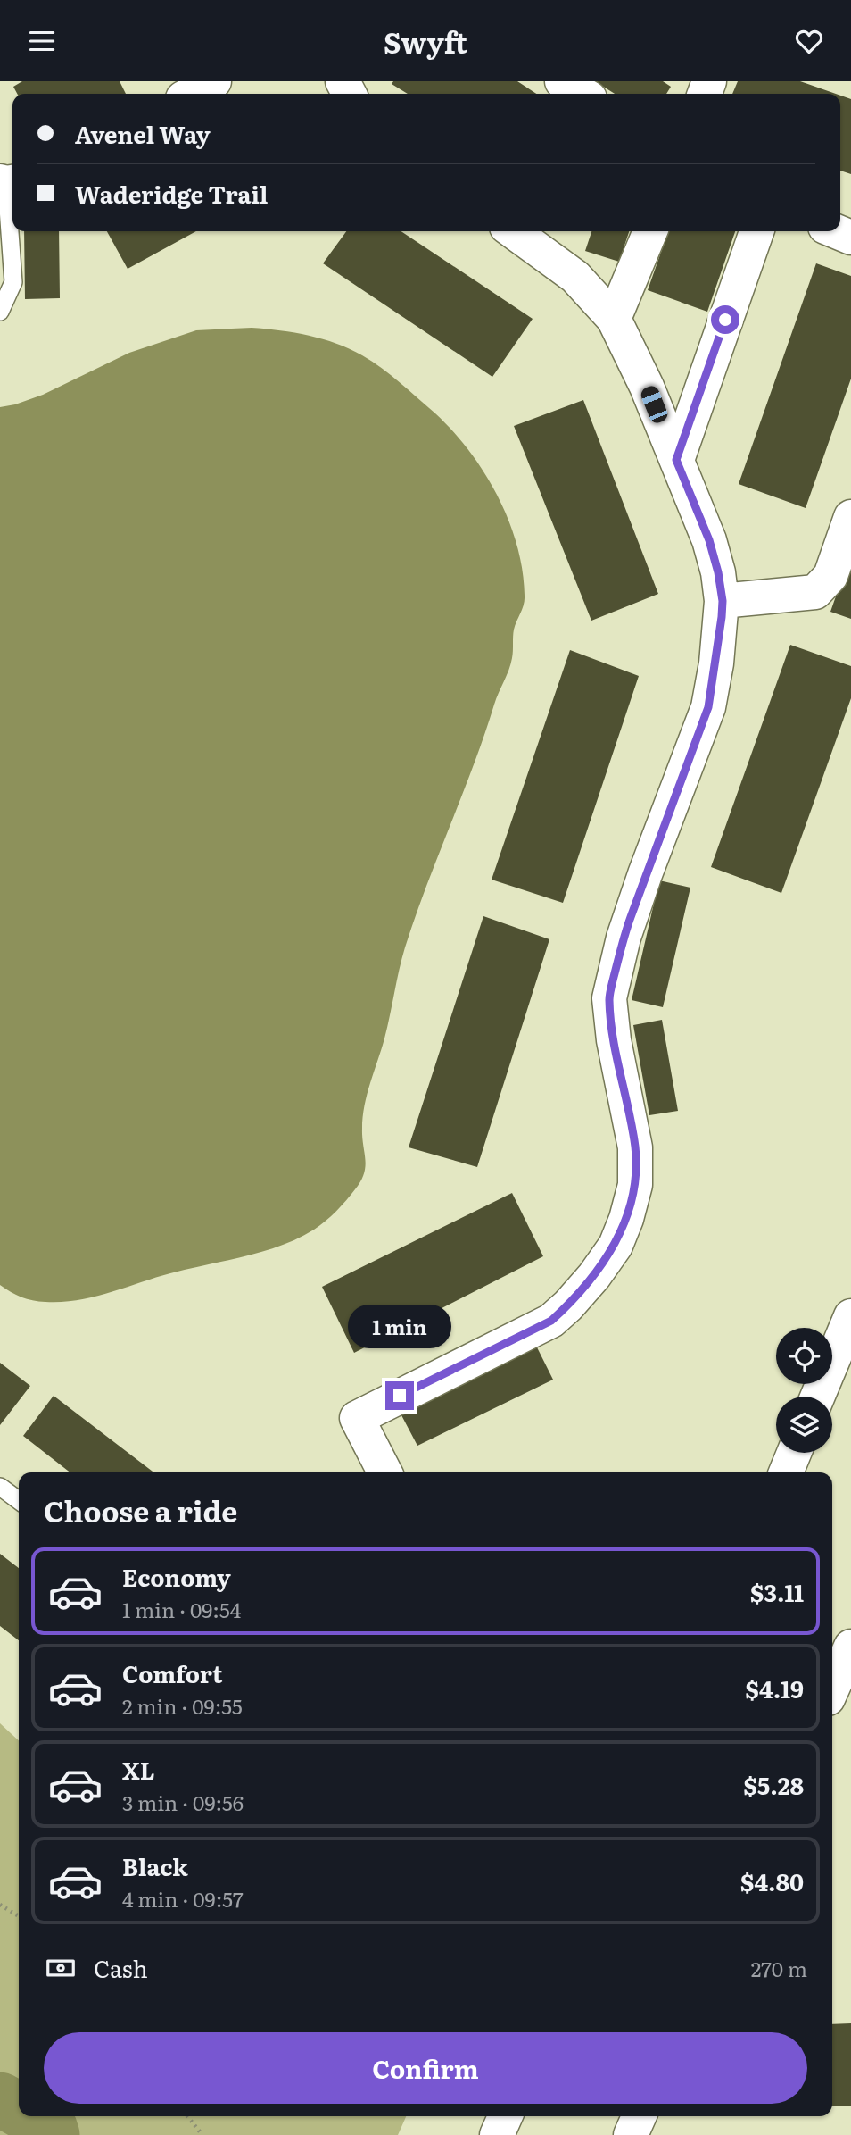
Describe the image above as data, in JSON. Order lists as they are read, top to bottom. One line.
{"page":{"header":"Swyft","banner":["Avenel Way","Waderidge Trail"],"bubble":"1 min","heading":"Choose a ride","list":[{"name":"Economy","note":"1 min · 09:54","value":"$3.11"},{"name":"Comfort","note":"2 min · 09:55","value":"$4.19"},{"name":"XL","note":"3 min · 09:56","value":"$5.28"},{"name":"Black","note":"4 min · 09:57","value":"$4.80"}],"pay":["Cash","270 m"],"buttons":"Confirm"}}
